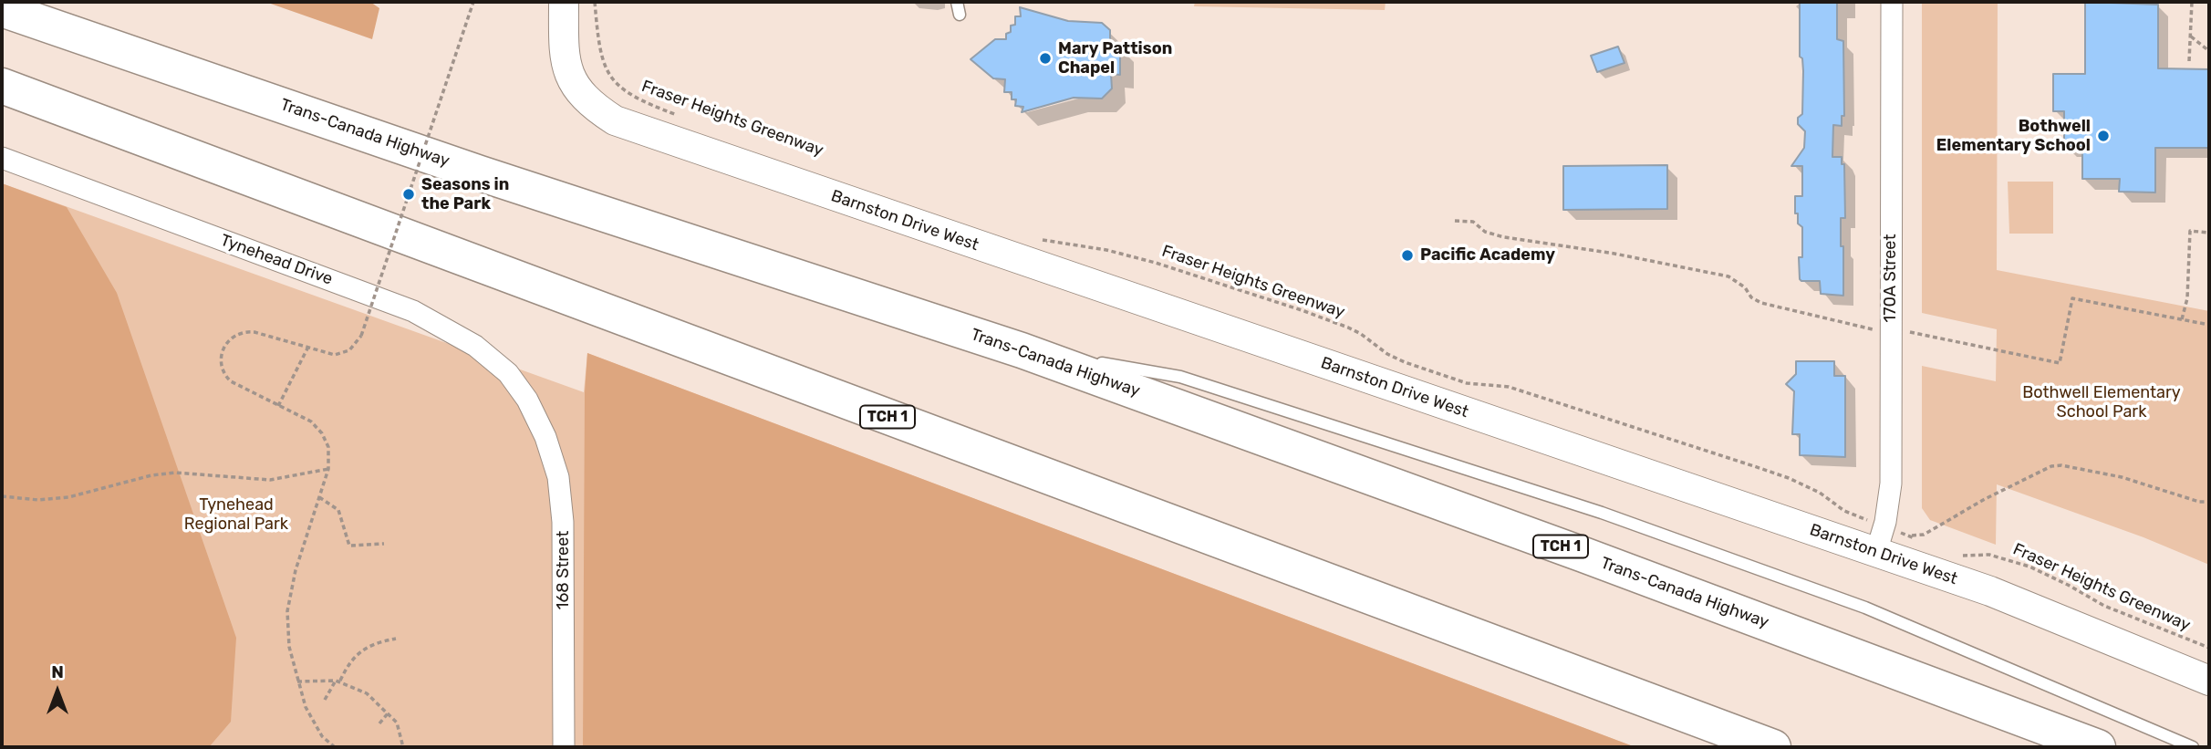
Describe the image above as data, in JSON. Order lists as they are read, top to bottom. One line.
{"streets":{"highway":["Trans-Canada Highway","TCH 1"],"street":["Barnston Drive West","Tynehead Drive","170A Street","168 Street"],"path":["Fraser Heights Greenway"]},"crossings":[["Barnston Drive West","170A Street"],["Tynehead Drive","168 Street"]],"parks":["Bothwell Elementary School Park","Tynehead Regional Park"],"places":["Mary Pattison Chapel","Bothwell Elementary School","Seasons in the Park","Pacific Academy"],"north":"top"}
